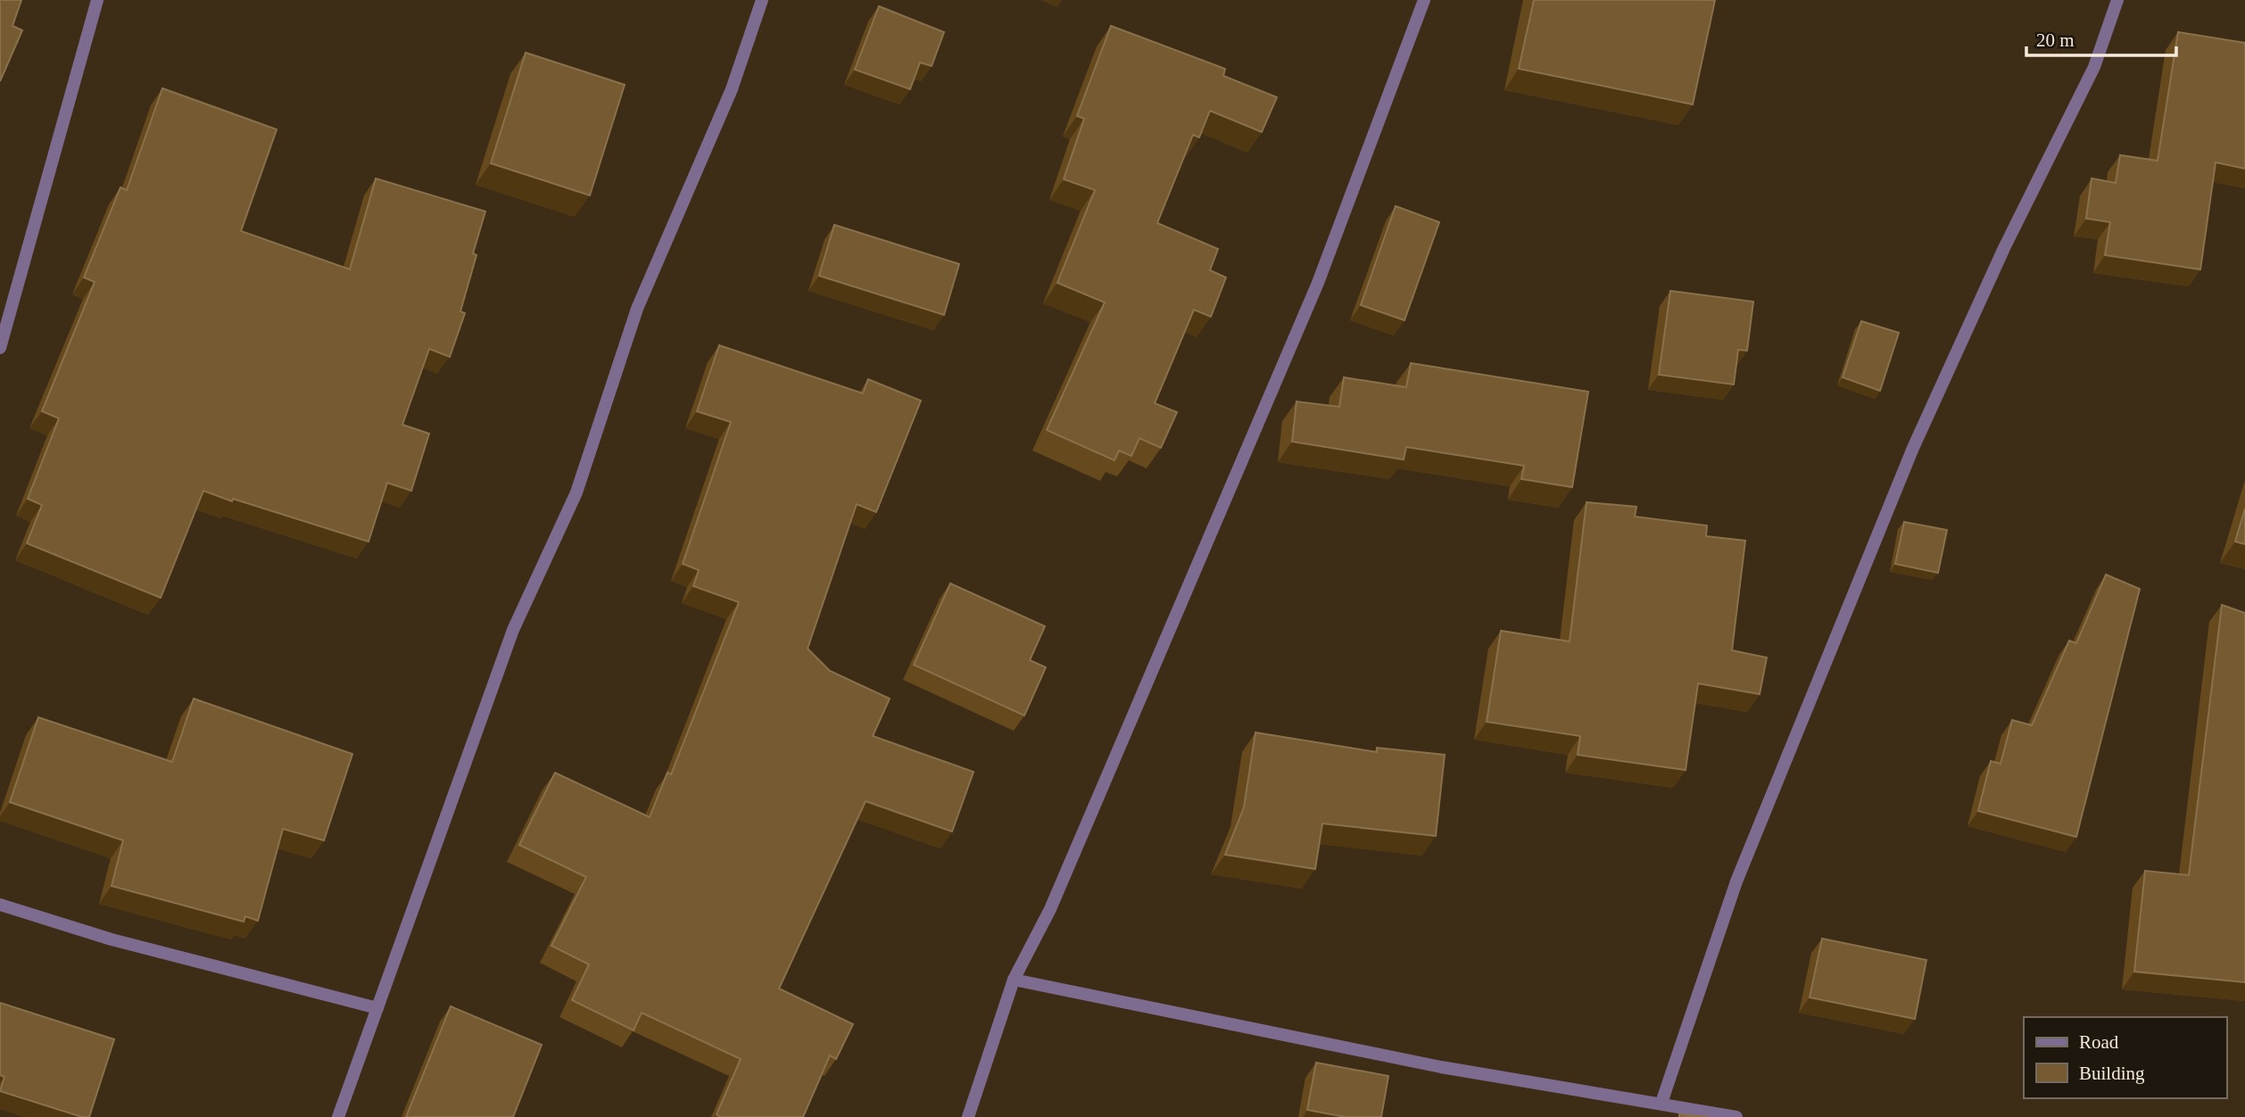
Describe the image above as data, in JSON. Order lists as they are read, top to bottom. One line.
{"legend":["Road","Building"],"scale_bar":"20 m"}
